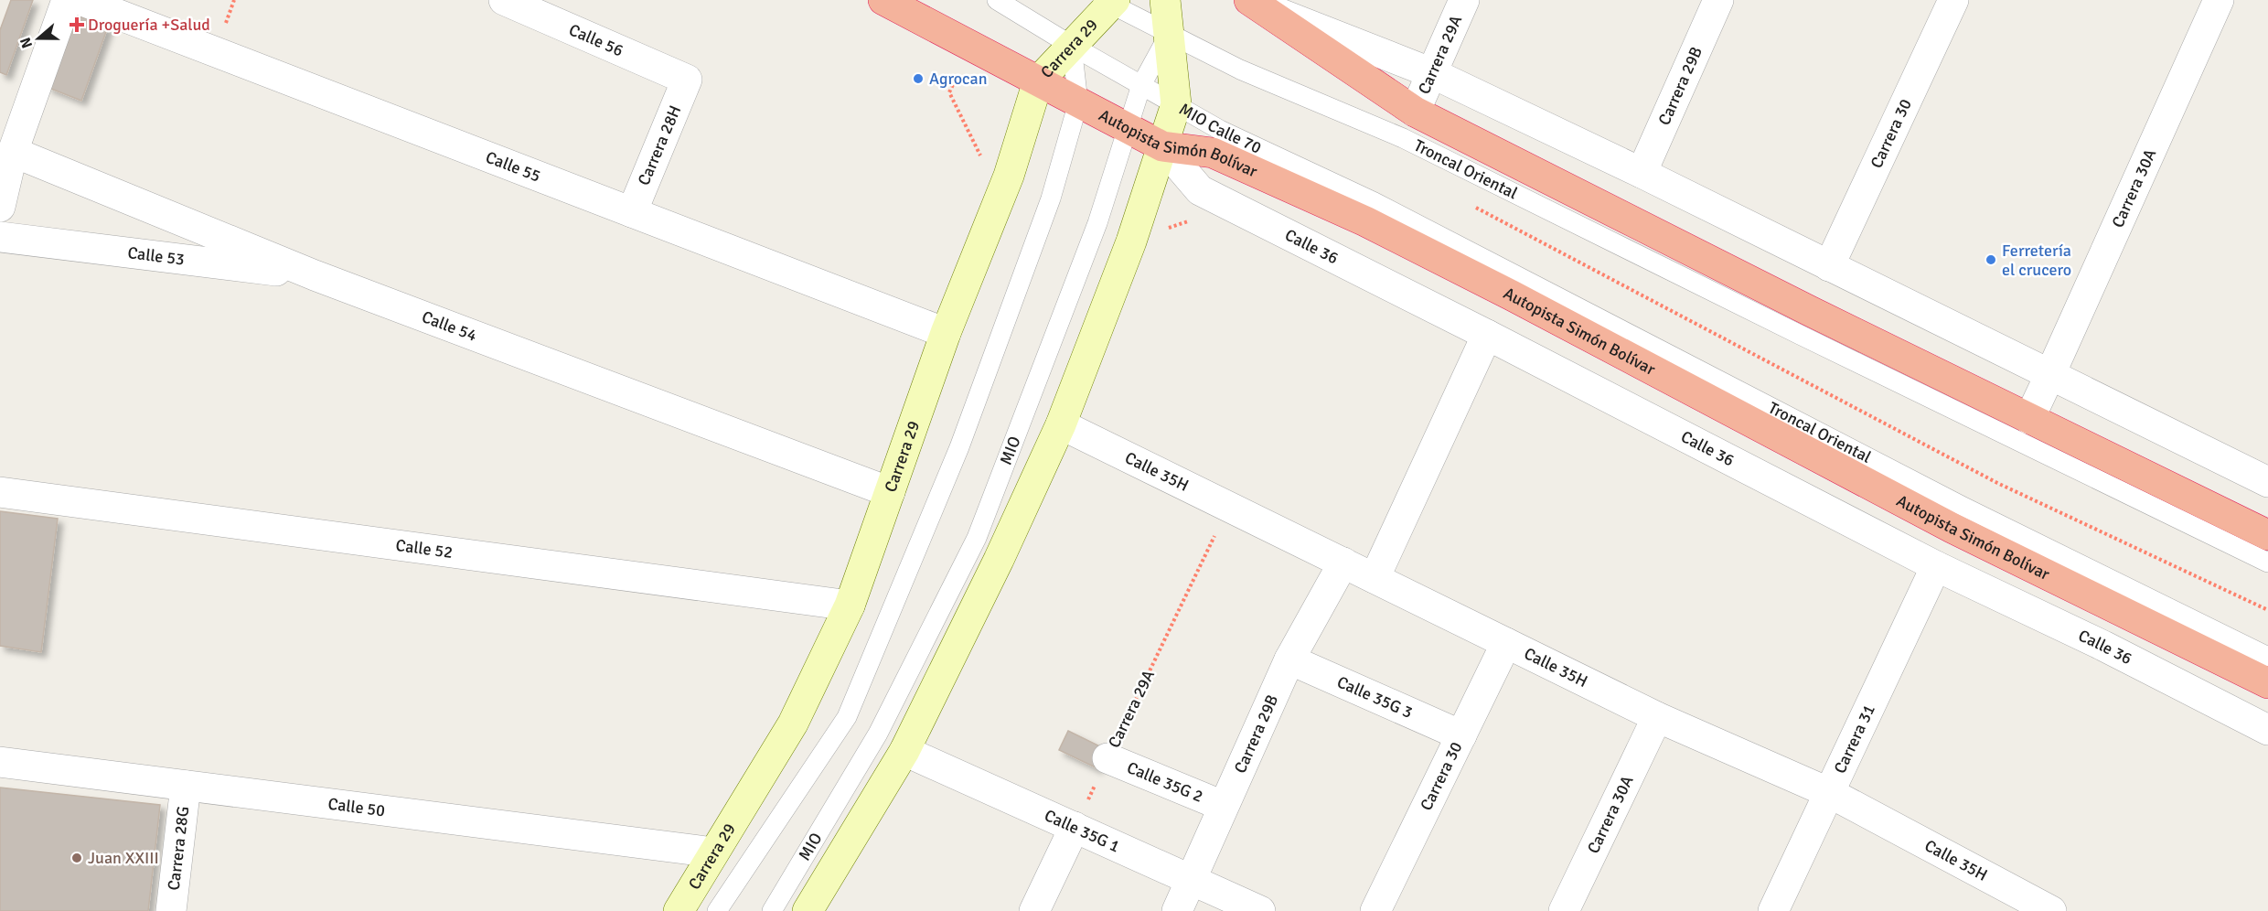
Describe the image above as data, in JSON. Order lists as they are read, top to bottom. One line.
{"streets":{"highway":["Autopista Simón Bolívar"],"main road":["Carrera 29"],"street":["Calle 56","Carrera 29A","Carrera 29B","Carrera 30","Carrera 28H","Calle 55","Carrera 30A","Calle 36","Calle 53","Calle 54","Calle 35H","Calle 52","Calle 35G 3","Carrera 31","Calle 35G 2","Calle 50","Calle 35G 1","Carrera 28G"],"lane":["MIO Calle 70","Troncal Oriental","MIO"]},"crossings":[["Calle 56","Carrera 28H"],["Carrera 29","MIO Calle 70"],["Carrera 29","Autopista Simón Bolívar"],["Carrera 29","Calle 55"],["Carrera 29","Calle 54"],["Carrera 29","Calle 52"],["Carrera 29","Calle 50"],["Carrera 29A","Calle 35H"],["Carrera 29A","Calle 35G 2"],["Carrera 29A","Calle 35G 1"],["Carrera 29B","Calle 35H"],["Carrera 29B","Calle 35G 3"],["Carrera 29B","Calle 35G 2"],["Carrera 29B","Calle 35G 1"],["MIO Calle 70","Troncal Oriental"],["MIO Calle 70","MIO"],["Carrera 30","Calle 35H"],["Carrera 30","Calle 35G 3"],["Autopista Simón Bolívar","Calle 36"],["Autopista Simón Bolívar","MIO"],["Carrera 28H","Calle 55"],["Troncal Oriental","MIO"],["Carrera 30A","Calle 35H"],["Calle 36","Carrera 31"],["Calle 53","Calle 54"],["Calle 35H","Carrera 31"],["Calle 50","Carrera 28G"]],"places":{"health":["Droguería +Salud"],"other":["Agrocan","Ferretería el crucero","Juan XXIII"]},"north":"left"}
